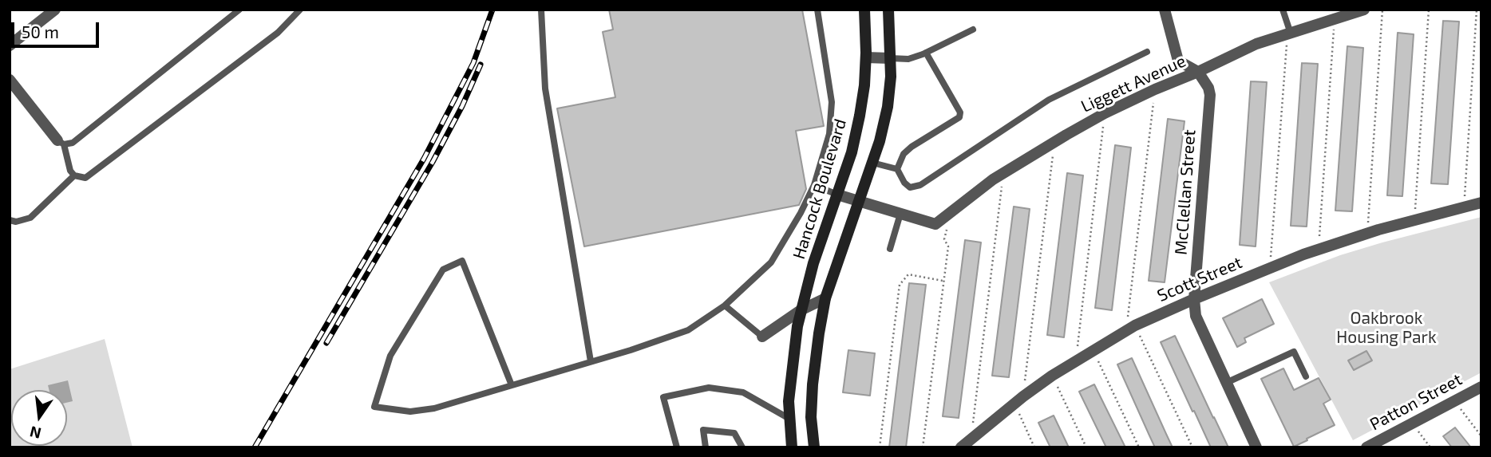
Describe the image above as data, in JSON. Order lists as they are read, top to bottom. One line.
{"streets":{"street":["Liggett Avenue","Hancock Boulevard","McClellan Street","Scott Street","Patton Street"]},"crossings":[["Liggett Avenue","McClellan Street"],["McClellan Street","Scott Street"]],"parks":["Oakbrook Housing Park"],"scale_bar":"50 m","north":"bottom"}
